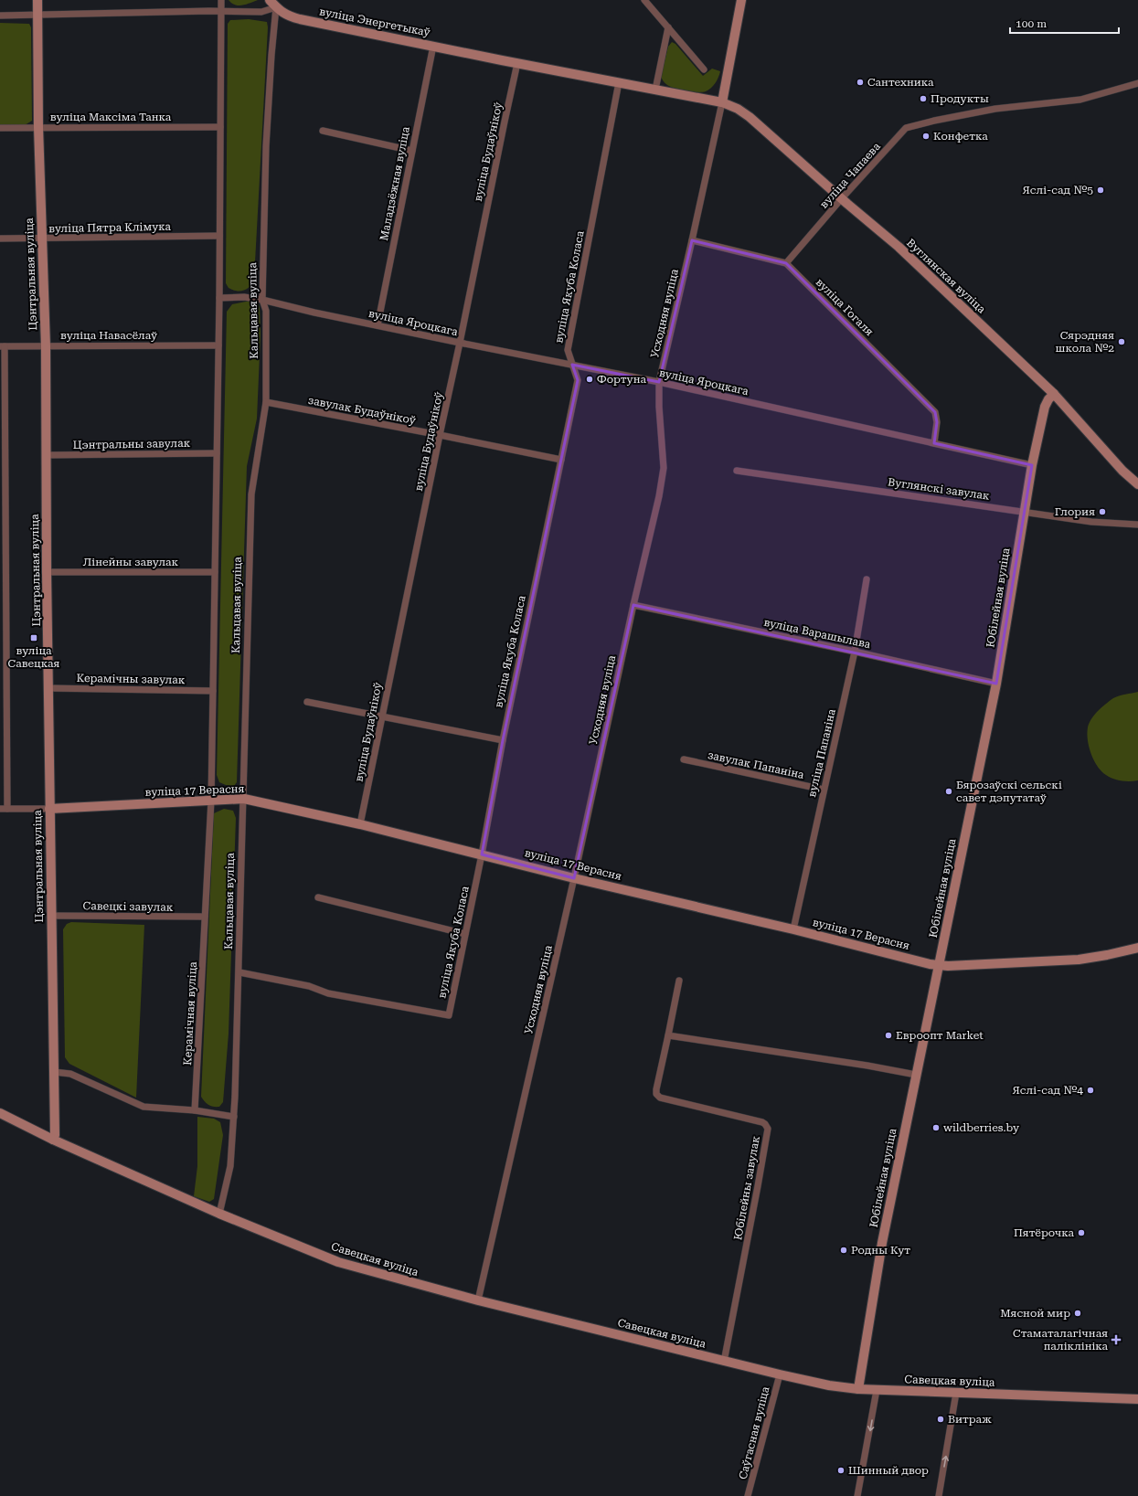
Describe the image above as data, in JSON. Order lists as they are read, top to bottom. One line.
{"streets":{"street":["вуліца Энергетыкаў","вуліца Максіма Танка","вуліца Будаўнікоў","вуліца Чапаева","Маладзёжная вуліца","вуліца Пятра Клімука","Цэнтральная вуліца","Вуглянская вуліца","вуліца Якуба Коласа","вуліца Гогаля","Кальцавая вуліца","Усходняя вуліца","вуліца Яроцкага","вуліца Навасёлаў","завулак Будаўнікоў","Цэнтральны завулак","Вуглянскі завулак","Лінейны завулак","Юбілейная вуліца","вуліца Варашылава","Керамічны завулак","вуліца Папаніна","завулак Папаніна","вуліца 17 Верасня","Савецкі завулак","Керамічная вуліца","Юбілейны завулак","Савецкая вуліца","Саўгасная вуліца"]},"crossings":[["вуліца Энергетыкаў","вуліца Будаўнікоў"],["вуліца Энергетыкаў","Маладзёжная вуліца"],["вуліца Энергетыкаў","Вуглянская вуліца"],["вуліца Энергетыкаў","вуліца Якуба Коласа"],["вуліца Энергетыкаў","Кальцавая вуліца"],["вуліца Энергетыкаў","Усходняя вуліца"],["вуліца Максіма Танка","Цэнтральная вуліца"],["вуліца Максіма Танка","Керамічная вуліца"],["вуліца Будаўнікоў","вуліца Яроцкага"],["вуліца Будаўнікоў","завулак Будаўнікоў"],["вуліца Будаўнікоў","вуліца 17 Верасня"],["вуліца Чапаева","Вуглянская вуліца"],["вуліца Чапаева","вуліца Гогаля"],["Маладзёжная вуліца","вуліца Яроцкага"],["вуліца Пятра Клімука","Цэнтральная вуліца"],["вуліца Пятра Клімука","Керамічная вуліца"],["Цэнтральная вуліца","вуліца Навасёлаў"],["Цэнтральная вуліца","Цэнтральны завулак"],["Цэнтральная вуліца","Лінейны завулак"],["Цэнтральная вуліца","Керамічны завулак"],["Цэнтральная вуліца","вуліца 17 Верасня"],["Цэнтральная вуліца","Савецкі завулак"],["Цэнтральная вуліца","Савецкая вуліца"],["Вуглянская вуліца","Усходняя вуліца"],["Вуглянская вуліца","Юбілейная вуліца"],["вуліца Якуба Коласа","Кальцавая вуліца"],["вуліца Якуба Коласа","вуліца Яроцкага"],["вуліца Якуба Коласа","завулак Будаўнікоў"],["вуліца Якуба Коласа","вуліца 17 Верасня"],["вуліца Гогаля","вуліца Яроцкага"],["Кальцавая вуліца","вуліца Яроцкага"],["Кальцавая вуліца","завулак Будаўнікоў"],["Кальцавая вуліца","вуліца 17 Верасня"],["Кальцавая вуліца","Савецкая вуліца"],["Усходняя вуліца","вуліца Яроцкага"],["Усходняя вуліца","вуліца Варашылава"],["Усходняя вуліца","вуліца 17 Верасня"],["Усходняя вуліца","Савецкая вуліца"],["вуліца Яроцкага","Юбілейная вуліца"],["вуліца Яроцкага","Керамічная вуліца"],["вуліца Навасёлаў","Керамічная вуліца"],["Цэнтральны завулак","Керамічная вуліца"],["Вуглянскі завулак","Юбілейная вуліца"],["Лінейны завулак","Керамічная вуліца"],["Юбілейная вуліца","вуліца Варашылава"],["Юбілейная вуліца","вуліца 17 Верасня"],["Юбілейная вуліца","Савецкая вуліца"],["вуліца Варашылава","вуліца Папаніна"],["Керамічны завулак","Керамічная вуліца"],["вуліца Папаніна","завулак Папаніна"],["вуліца Папаніна","вуліца 17 Верасня"],["вуліца 17 Верасня","Керамічная вуліца"],["Савецкі завулак","Керамічная вуліца"],["Юбілейны завулак","Савецкая вуліца"],["Савецкая вуліца","Саўгасная вуліца"]],"places":{"other":["Сантехника","Продукты","Конфетка","Яслі-сад №5","Сярэдняя школа №2","Фортуна","Глория","Бярозаўскі сельскі савет дэпутатаў","Евроопт Market","Яслі-сад №4","wildberries.by","Пятёрочка","Родны Кут","Мясной мир","Витраж","Шинный двор"],"transit":["вуліца Савецкая"],"health":["Стаматалагічная паліклініка"]},"scale_bar":"100 m"}
